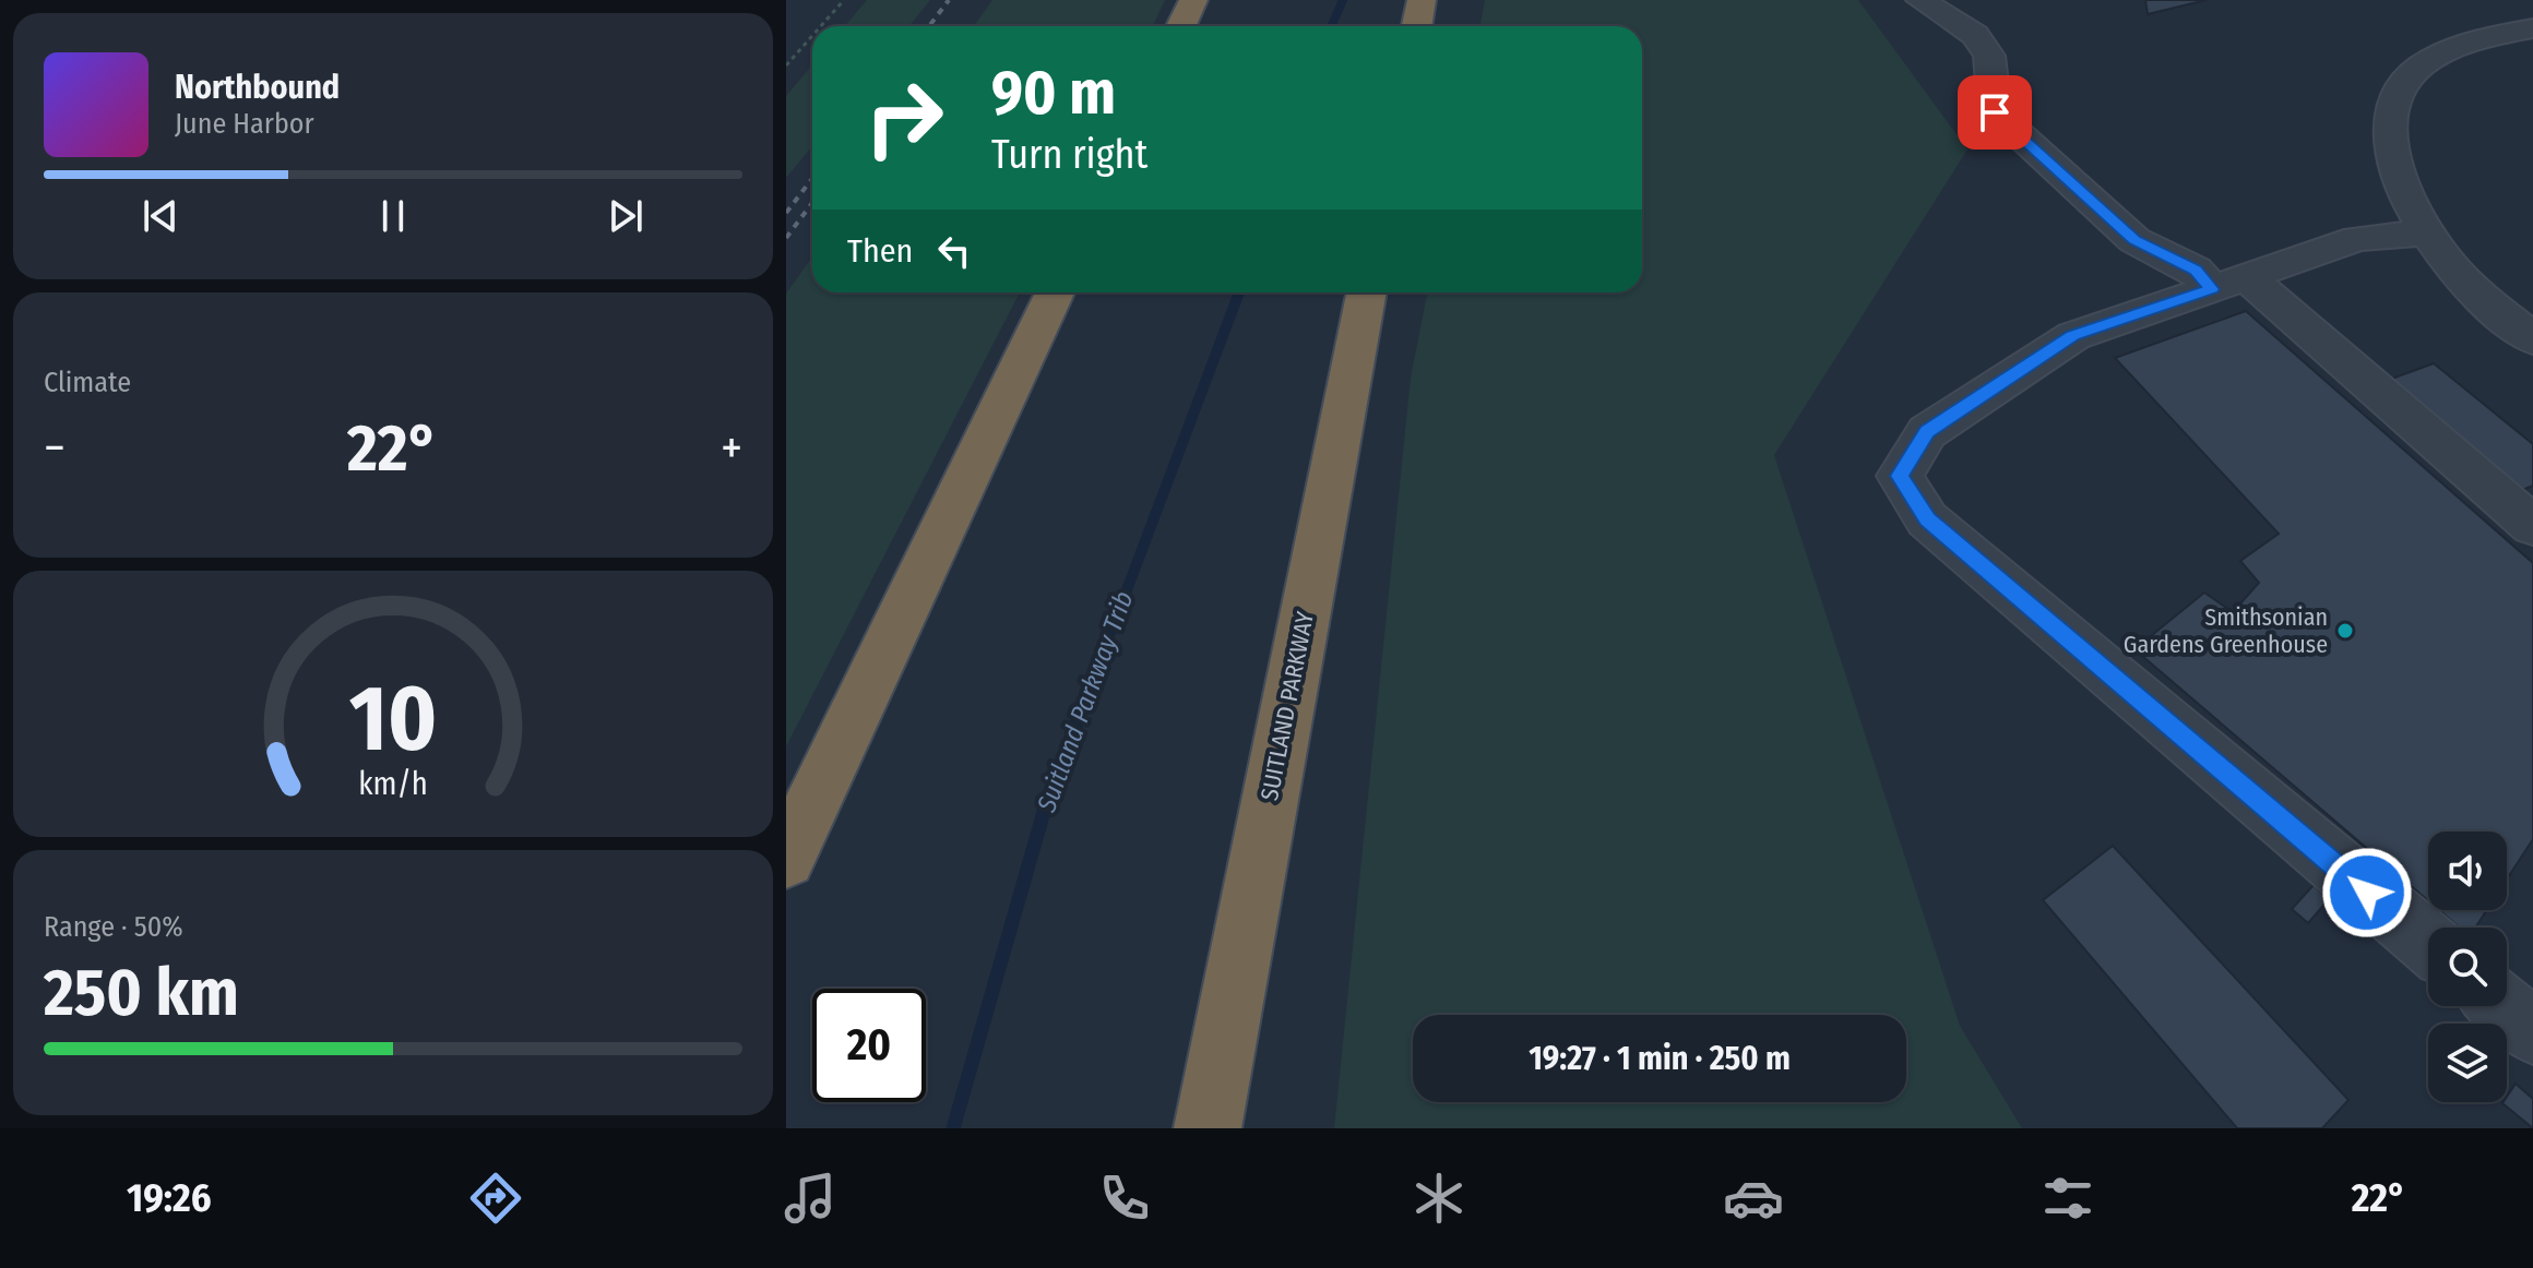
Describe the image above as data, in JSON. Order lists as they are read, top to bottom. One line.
{"streets":{"highway":["SUITLAND PARKWAY"]},"water":["Suitland Parkway Trib"],"places":["Smithsonian Gardens Greenhouse"],"page":{"turn":["90 m","Turn right"],"song":["Northbound","June Harbor"],"then":"Then","tile":["Climate",["Range · 50%","250 km"]],"heat":["−","22°","+"],"limit":"20","trip":"19:27 · 1 min · 250 m","tabs":["19:26","22°"],"gauge":["10","km/h"]}}
